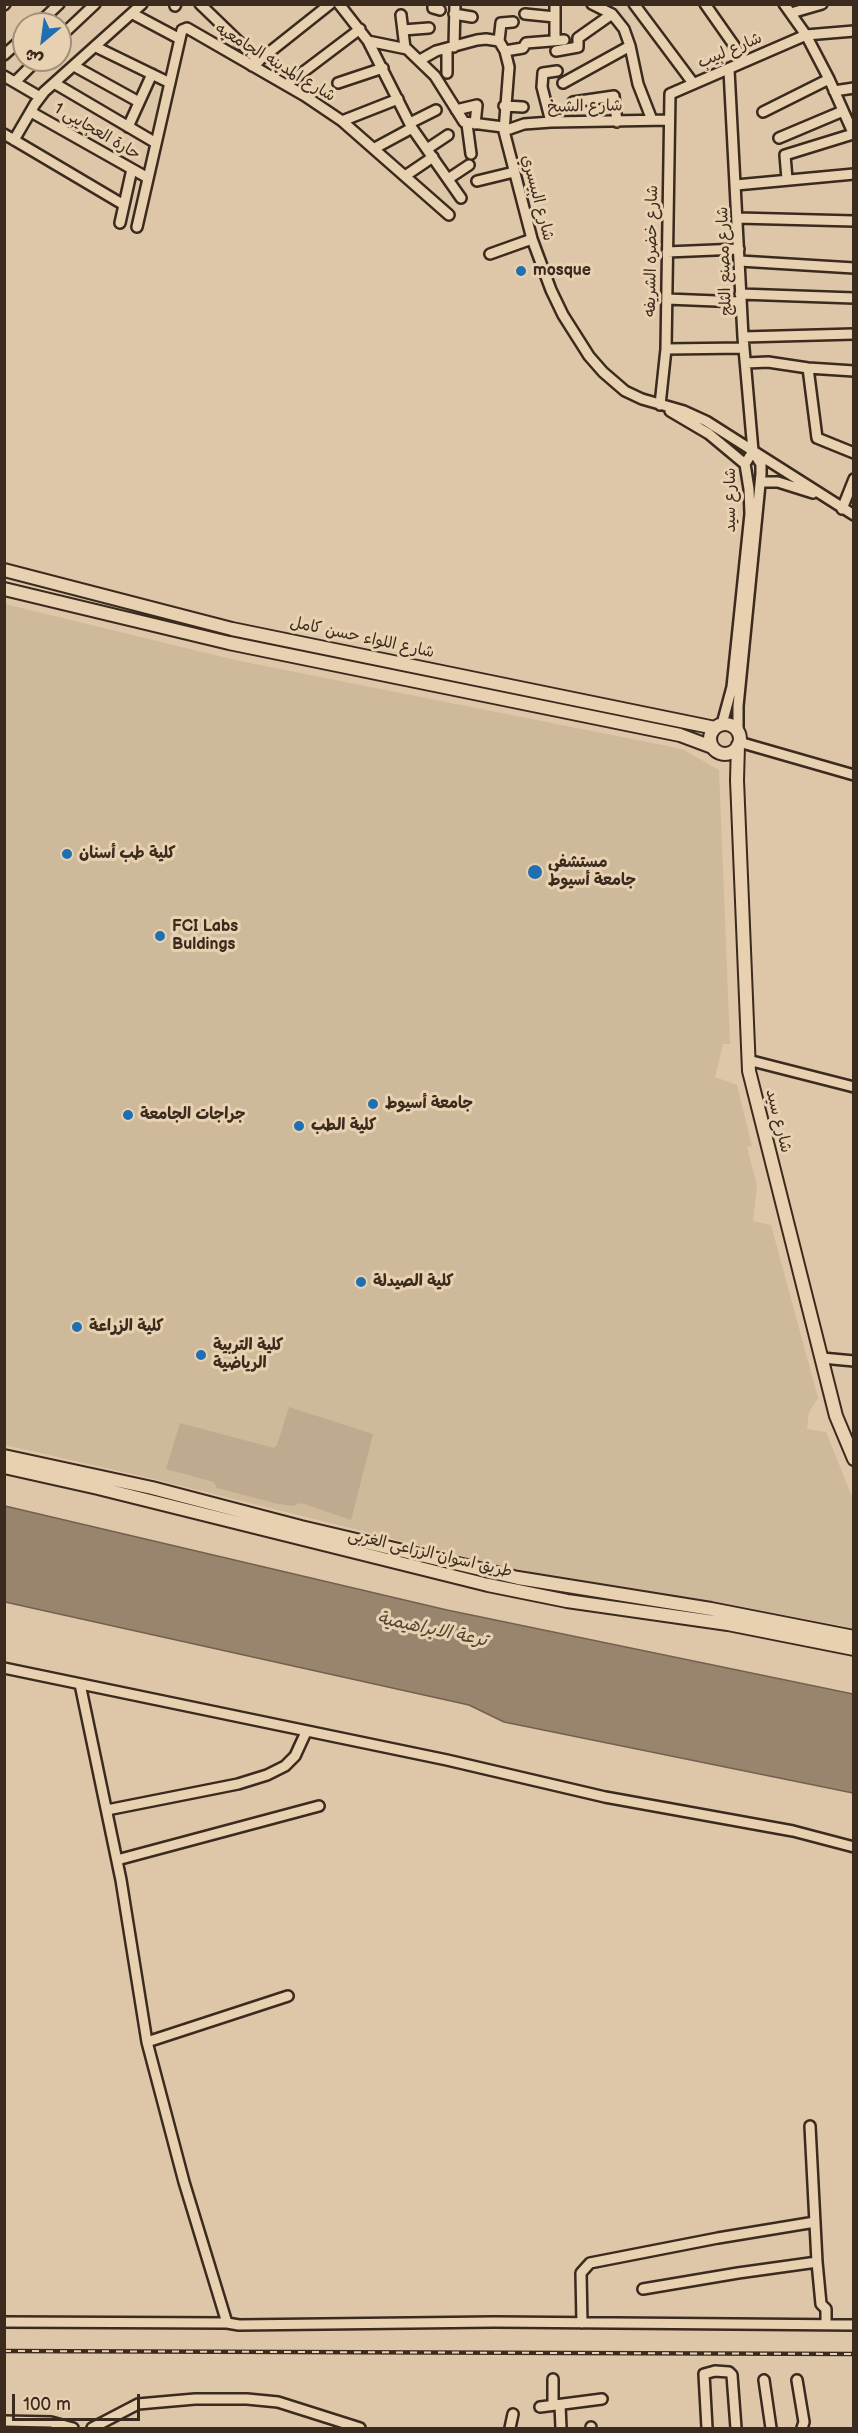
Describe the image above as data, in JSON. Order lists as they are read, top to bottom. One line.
{"streets":{"main road":["شارع سيد","شارع اللواء حسن كامل","طريق اسوان الزراعى الغربى"],"street":["شارع لبيب","شارع المدينه الجامعيه","شارع الشيخ","حارة العجايبى 1","شارع البيسري","شارع خضره الشريفه","شارع مصنع الثلج"]},"crossings":[["شارع لبيب","شارع خضره الشريفه"],["شارع لبيب","شارع مصنع الثلج"],["شارع الشيخ","شارع البيسري"],["شارع الشيخ","شارع خضره الشريفه"],["شارع البيسري","شارع خضره الشريفه"],["شارع البيسري","شارع مصنع الثلج"],["شارع البيسري","شارع سيد"],["شارع مصنع الثلج","شارع سيد"],["شارع سيد","شارع اللواء حسن كامل"]],"water":["ترعة الابراهيمية"],"places":["mosque","كلية طب أسنان","مستشفی جامعة أسيوط","FCI Labs Buldings","جامعة أسيوط","جراجات الجامعة","كلية الطب","كلية الصيدلة","كلية الزراعة","كلية التربية الرياضية"],"scale_bar":"100 m","north":"bottom left"}
